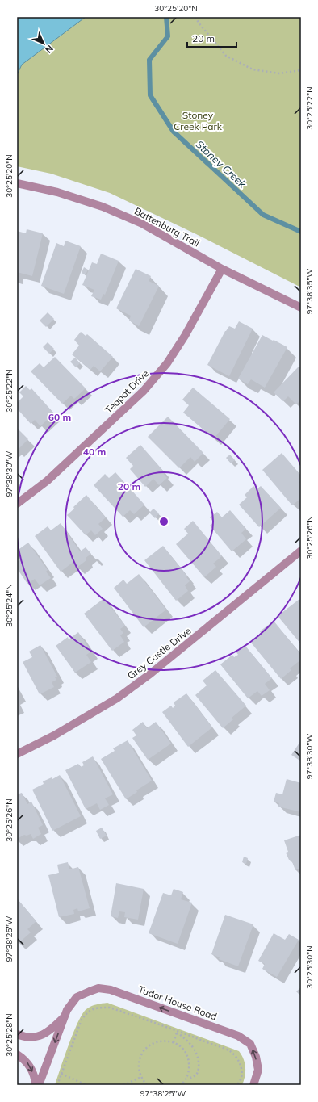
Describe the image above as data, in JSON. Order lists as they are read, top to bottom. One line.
{"streets":{"street":["Battenburg Trail","Teapot Drive","Grey Castle Drive","Tudor House Road"]},"crossings":[["Battenburg Trail","Teapot Drive"]],"water":["Stoney Creek"],"parks":["Stoney Creek Park"],"scale_bar":"20 m","north":"bottom right","coordinates":["30°25'20\"N","30°25'22\"N","97°38'35\"W","97°38'30\"W","30°25'26\"N","30°25'24\"N","97°38'25\"W","30°25'30\"N","30°25'28\"N"],"rings":["60 m","40 m","20 m"]}
